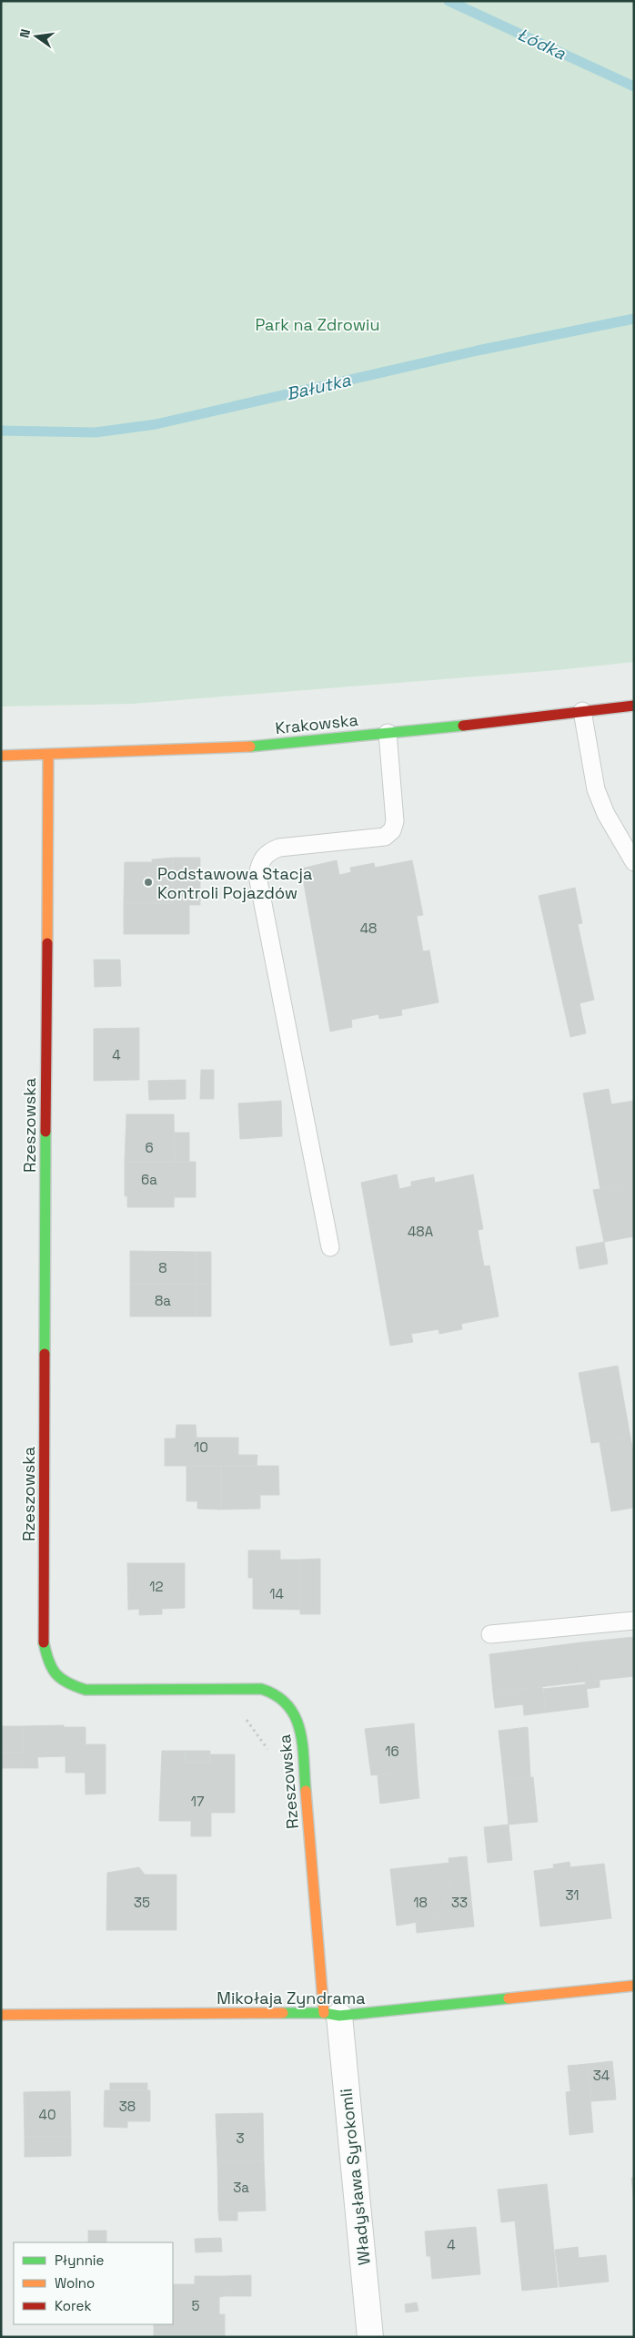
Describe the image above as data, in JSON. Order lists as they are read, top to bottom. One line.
{"streets":{"street":["Krakowska","Rzeszowska","Mikołaja Zyndrama","Władysława Syrokomli"]},"crossings":[["Krakowska","Rzeszowska"],["Rzeszowska","Mikołaja Zyndrama"],["Rzeszowska","Władysława Syrokomli"],["Mikołaja Zyndrama","Władysława Syrokomli"]],"water":["Łódka","Bałutka"],"parks":["Park na Zdrowiu"],"places":["Podstawowa Stacja Kontroli Pojazdów"],"house_numbers":["48","4","6","6a","48A","8","8a","10","12","14","16","17","31","35","18","33","34","38","40","3","3a","4","5"],"legend":["Płynnie","Wolno","Korek"],"north":"left"}
